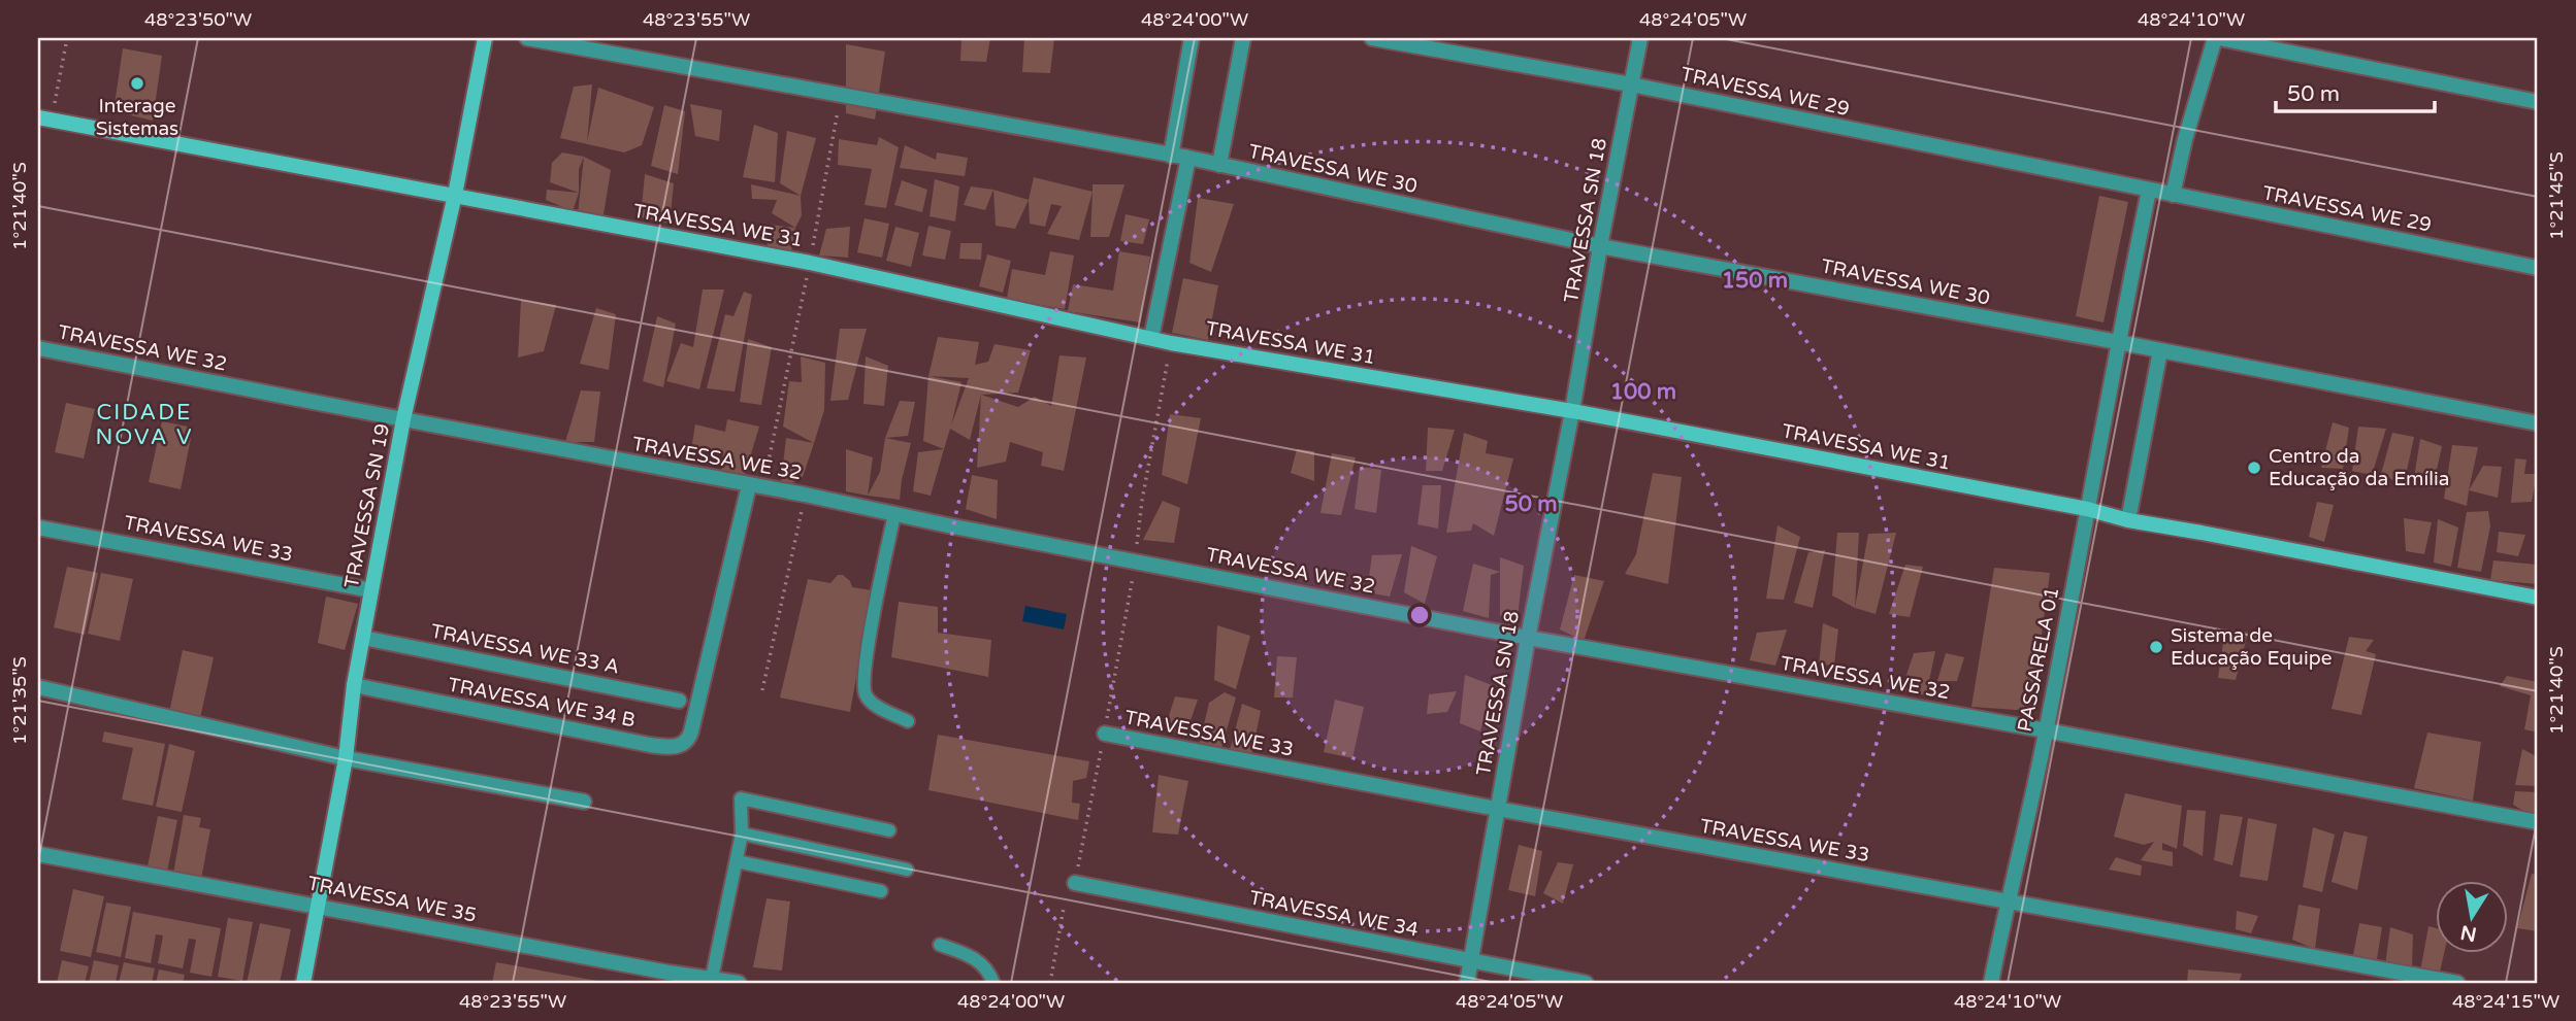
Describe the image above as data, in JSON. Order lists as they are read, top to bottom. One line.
{"streets":{"main road":["TRAVESSA WE 31","TRAVESSA SN 19"],"street":["TRAVESSA WE 29","TRAVESSA WE 30","TRAVESSA SN 18","TRAVESSA WE 32","TRAVESSA WE 33","TRAVESSA WE 33 A","PASSARELA 01","TRAVESSA WE 34 B","TRAVESSA WE 35","TRAVESSA WE 34"]},"crossings":[["TRAVESSA WE 29","TRAVESSA SN 18"],["TRAVESSA WE 29","PASSARELA 01"],["TRAVESSA WE 30","TRAVESSA SN 18"],["TRAVESSA WE 30","PASSARELA 01"],["TRAVESSA SN 18","TRAVESSA WE 31"],["TRAVESSA SN 18","TRAVESSA WE 32"],["TRAVESSA SN 18","TRAVESSA WE 33"],["TRAVESSA SN 18","TRAVESSA WE 34"],["TRAVESSA WE 31","TRAVESSA SN 19"],["TRAVESSA WE 31","PASSARELA 01"],["TRAVESSA WE 32","TRAVESSA SN 19"],["TRAVESSA WE 32","PASSARELA 01"],["TRAVESSA WE 32","TRAVESSA WE 34 B"],["TRAVESSA SN 19","TRAVESSA WE 33"],["TRAVESSA SN 19","TRAVESSA WE 33 A"],["TRAVESSA SN 19","TRAVESSA WE 34 B"],["TRAVESSA SN 19","TRAVESSA WE 35"],["TRAVESSA WE 33","PASSARELA 01"]],"districts":["CIDADE NOVA V"],"places":["Interage Sistemas","Centro da Educação da Emília","Sistema de Educação Equipe"],"scale_bar":"50 m","north":"bottom","coordinates":["48°23'50\"W","48°23'55\"W","48°24'00\"W","48°24'05\"W","48°24'10\"W","1°21'45\"S","1°21'40\"S","1°21'35\"S","48°24'15\"W"],"rings":["150 m","100 m","50 m"]}
